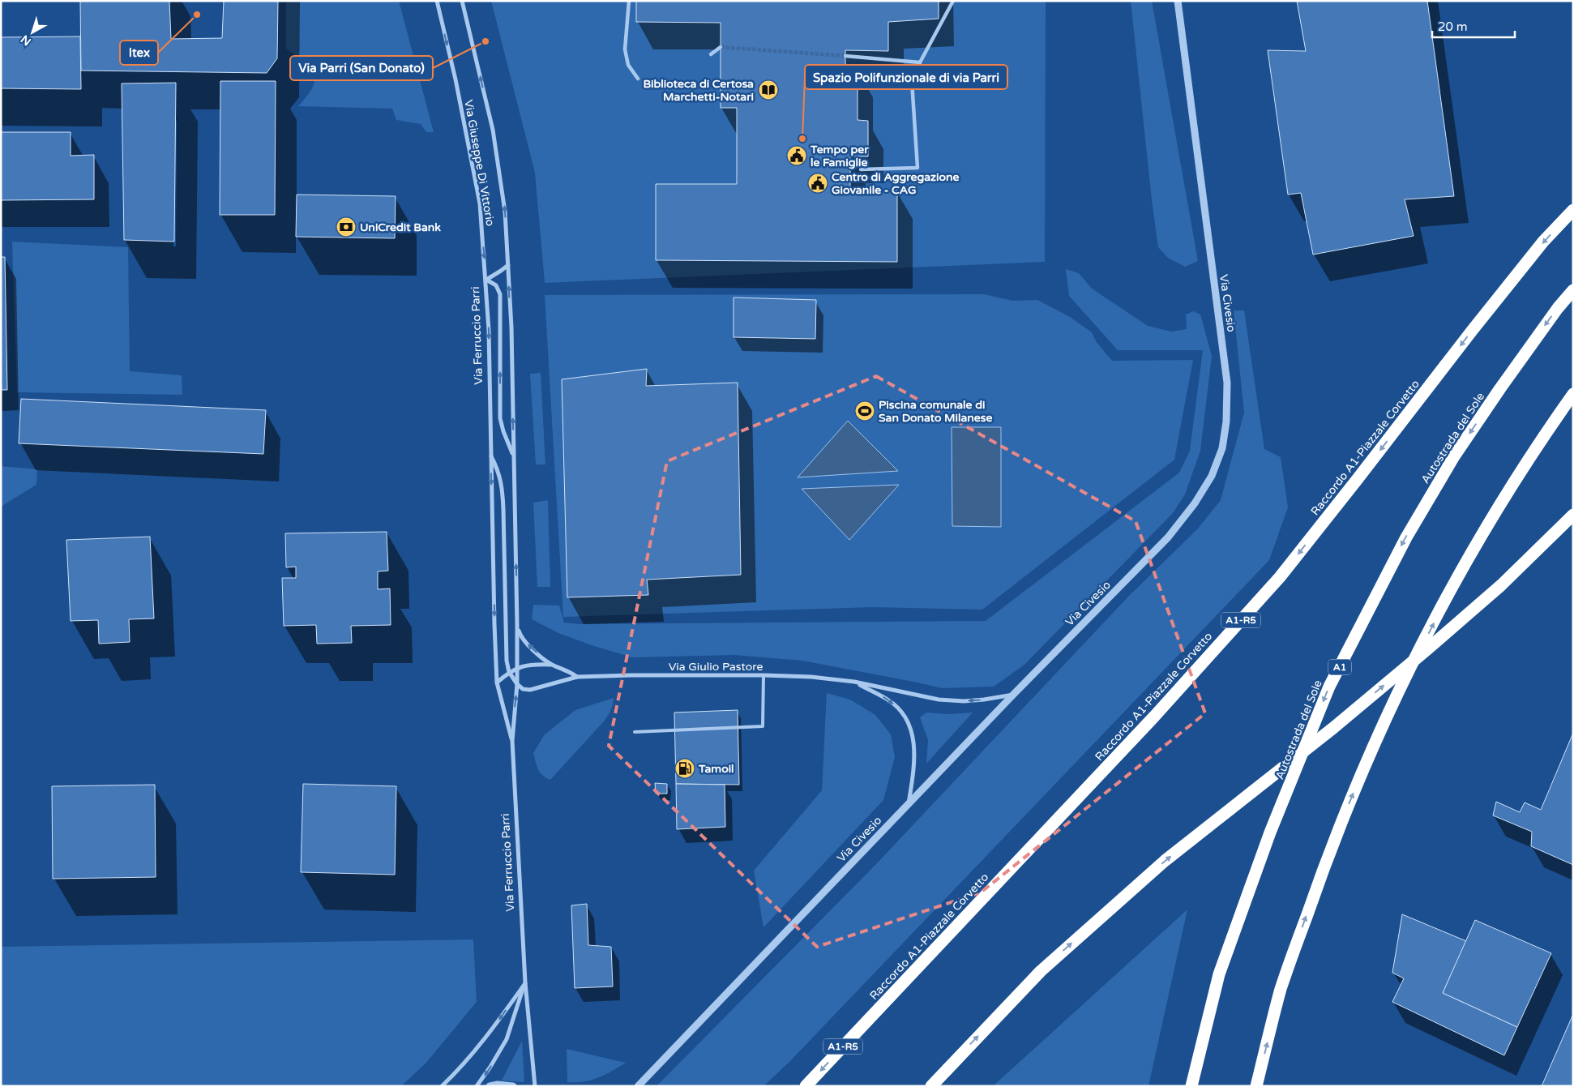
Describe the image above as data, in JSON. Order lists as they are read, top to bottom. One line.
{"streets":{"highway":["Autostrada del Sole","Raccordo A1-Piazzale Corvetto","A1-R5","A1"],"street":["Via Giuseppe Di Vittorio","Via Civesio","Via Ferruccio Parri","Via Giulio Pastore"]},"crossings":[["Via Giuseppe Di Vittorio","Via Ferruccio Parri"],["Via Civesio","Via Giulio Pastore"],["Via Ferruccio Parri","Via Giulio Pastore"]],"one_way":["Raccordo A1-Piazzale Corvetto"],"places":{"other":["Itex","Via Parri (San Donato)","Spazio Polifunzionale di via Parri"],"library":["Biblioteca di Certosa Marchetti-Notari"],"public building":["Tempo per le Famiglie","Centro di Aggregazione Giovanile - CAG"],"bank":["UniCredit Bank"],"sports":["Piscina comunale di San Donato Milanese"],"fuel station":["Tamoil"]},"scale_bar":"20 m","north":"bottom left"}
